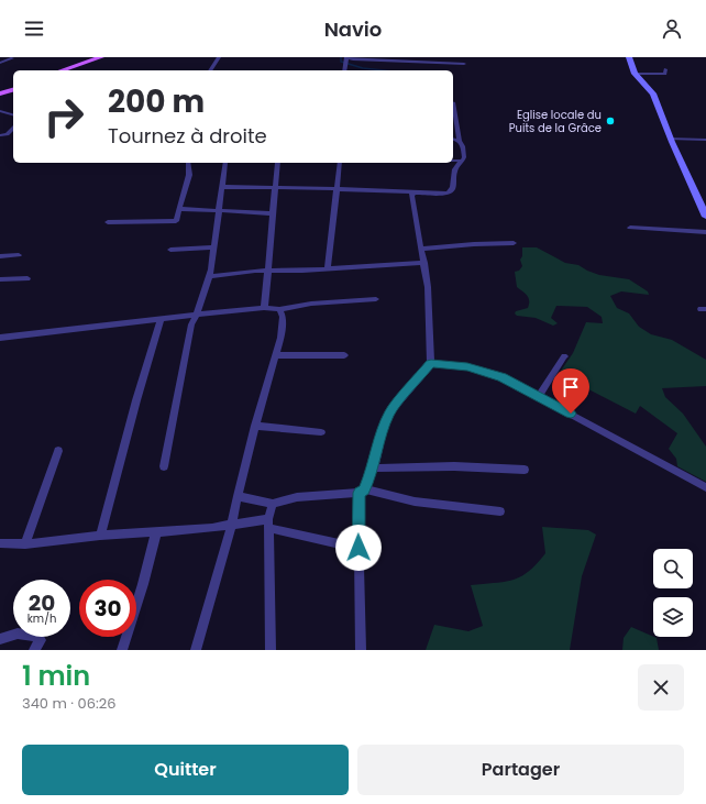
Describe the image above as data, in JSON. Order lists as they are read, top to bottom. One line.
{"places":["Eglise locale du Puits de la Grâce"],"page":{"header":"Navio","turn":["200 m","Tournez à droite"],"speed":"20 km/h","limit":"30","heading":["1 min","340 m · 06:26"],"buttons":["Quitter","Partager"]}}
